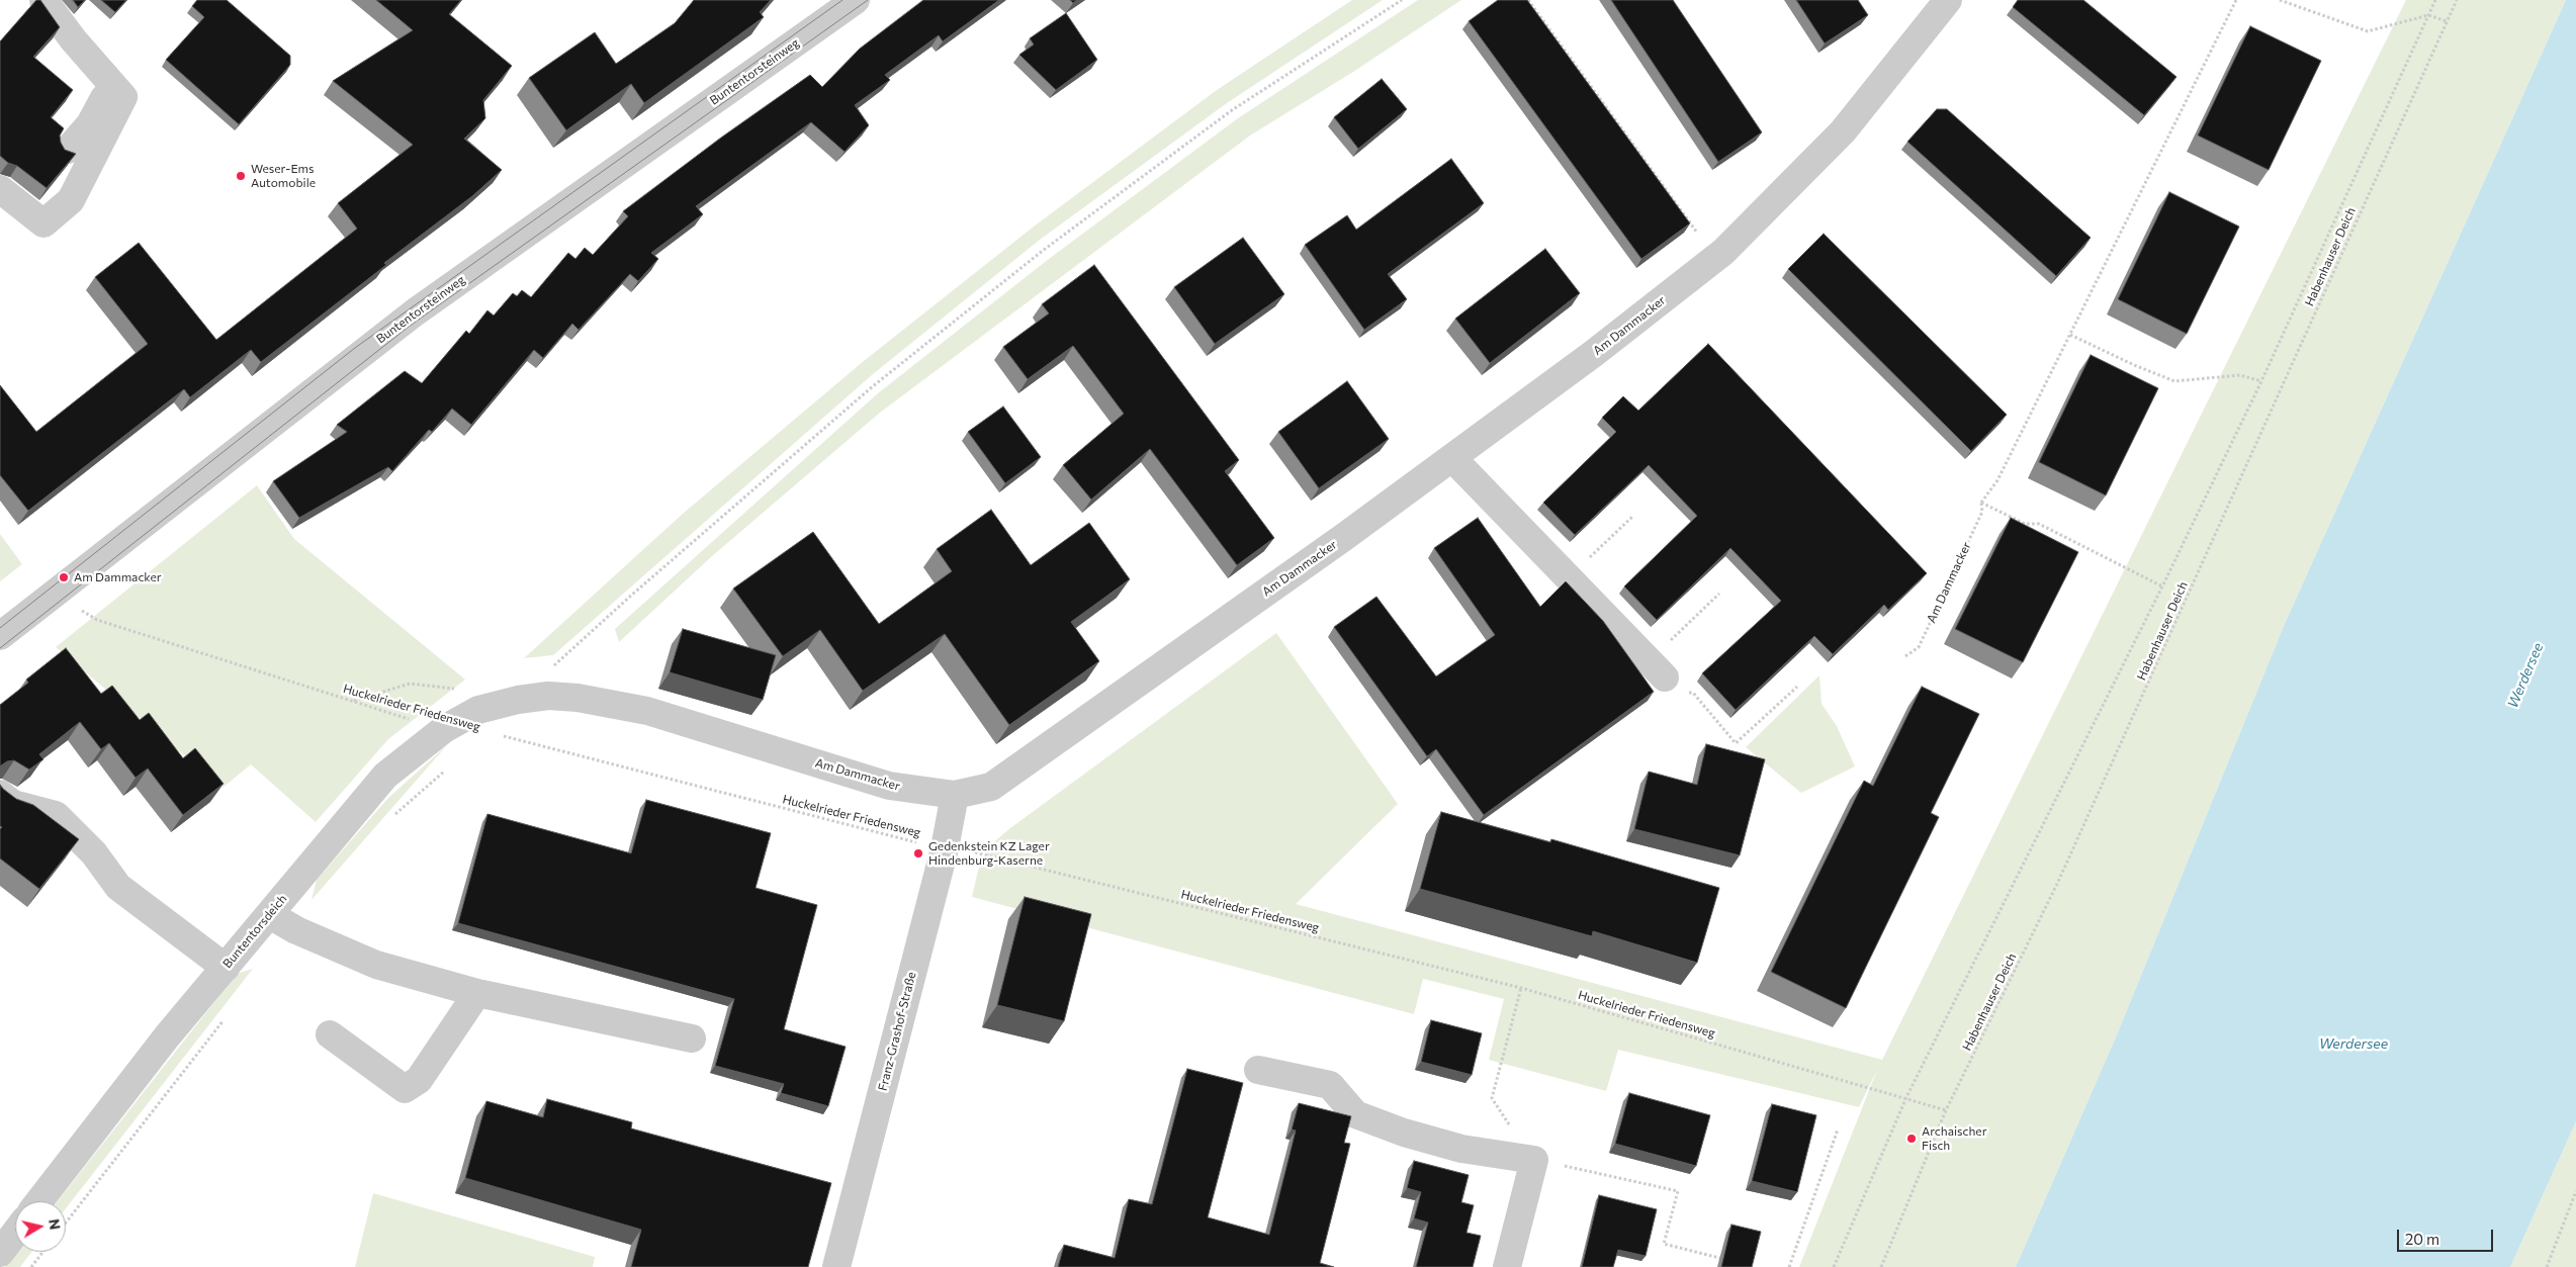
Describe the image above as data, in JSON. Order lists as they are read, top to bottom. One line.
{"streets":{"street":["Buntentorsteinweg","Am Dammacker","Buntentorsdeich","Franz-Grashof-Straße"],"path":["Habenhauser Deich","Huckelrieder Friedensweg"]},"crossings":[["Habenhauser Deich","Huckelrieder Friedensweg"],["Am Dammacker","Buntentorsdeich"],["Am Dammacker","Franz-Grashof-Straße"],["Huckelrieder Friedensweg","Buntentorsdeich"],["Huckelrieder Friedensweg","Franz-Grashof-Straße"]],"water":["Werdersee"],"places":["Weser-Ems Automobile","Am Dammacker","Gedenkstein KZ Lager Hindenburg-Kaserne","Archaischer Fisch"],"scale_bar":"20 m","north":"right"}
